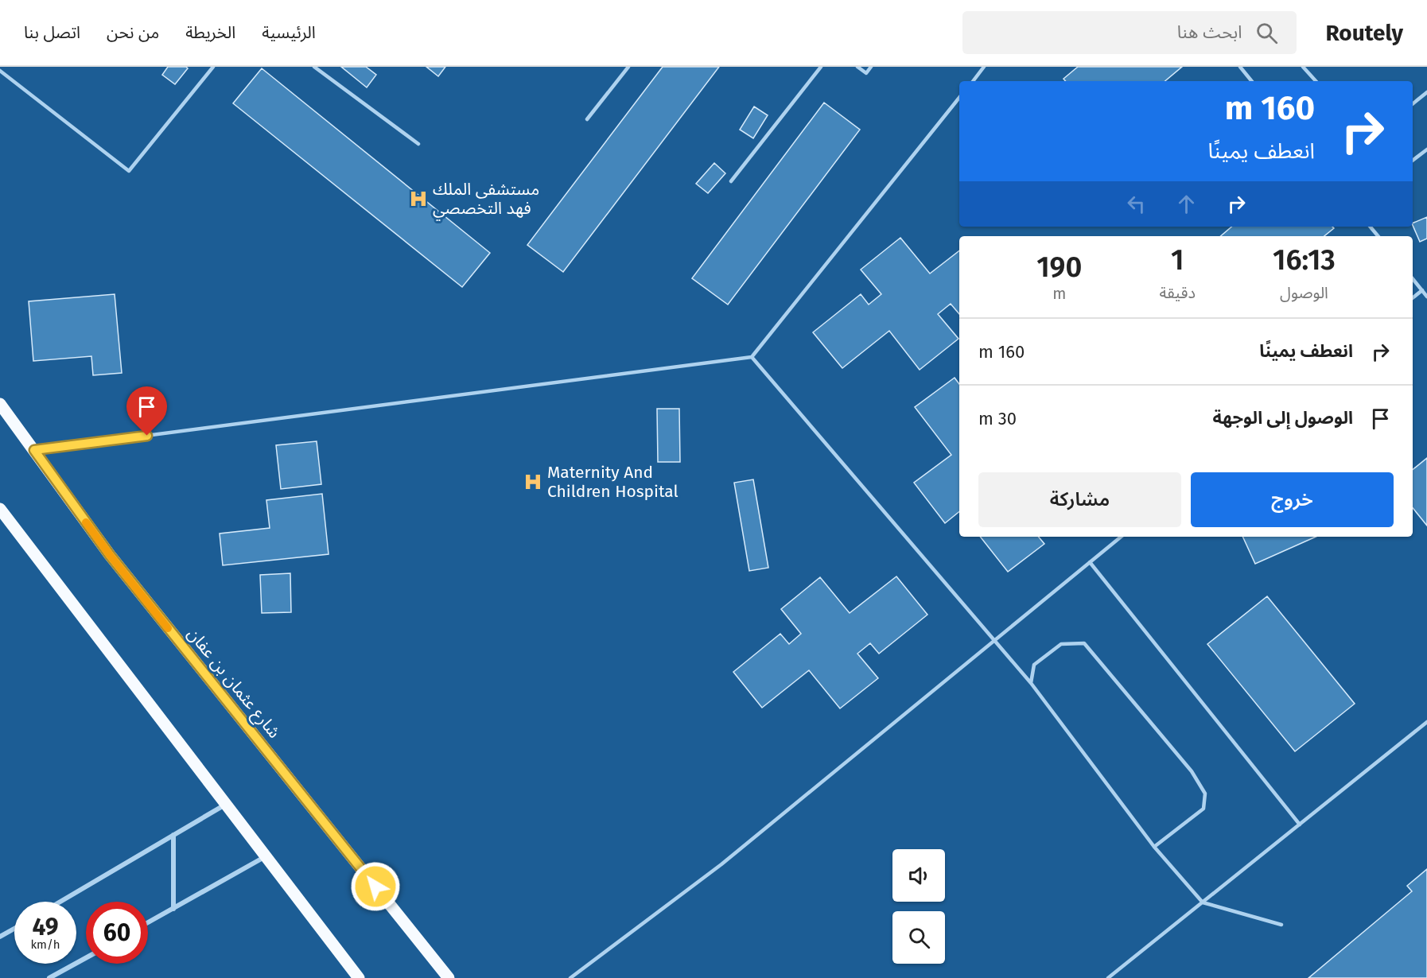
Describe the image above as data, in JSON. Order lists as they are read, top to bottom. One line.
{"streets":{"main road":["شارع عثمان بن عفان"]},"places":{"hospital":["مستشفى الملك فهد التخصصي","Maternity And Children Hospital"]},"page":{"header":"Routely","search":"ابحث هنا","nav":["الرئيسية","الخريطة","من نحن","اتصل بنا"],"turn":["160 m","انعطف يمينًا"],"eta":["16:13","الوصول","1","دقيقة","190","m"],"list":[{"name":"انعطف يمينًا","value":"160 m"},{"name":"الوصول إلى الوجهة","value":"30 m"}],"buttons":["خروج","مشاركة"],"speed":"49 km/h","limit":"60"}}
